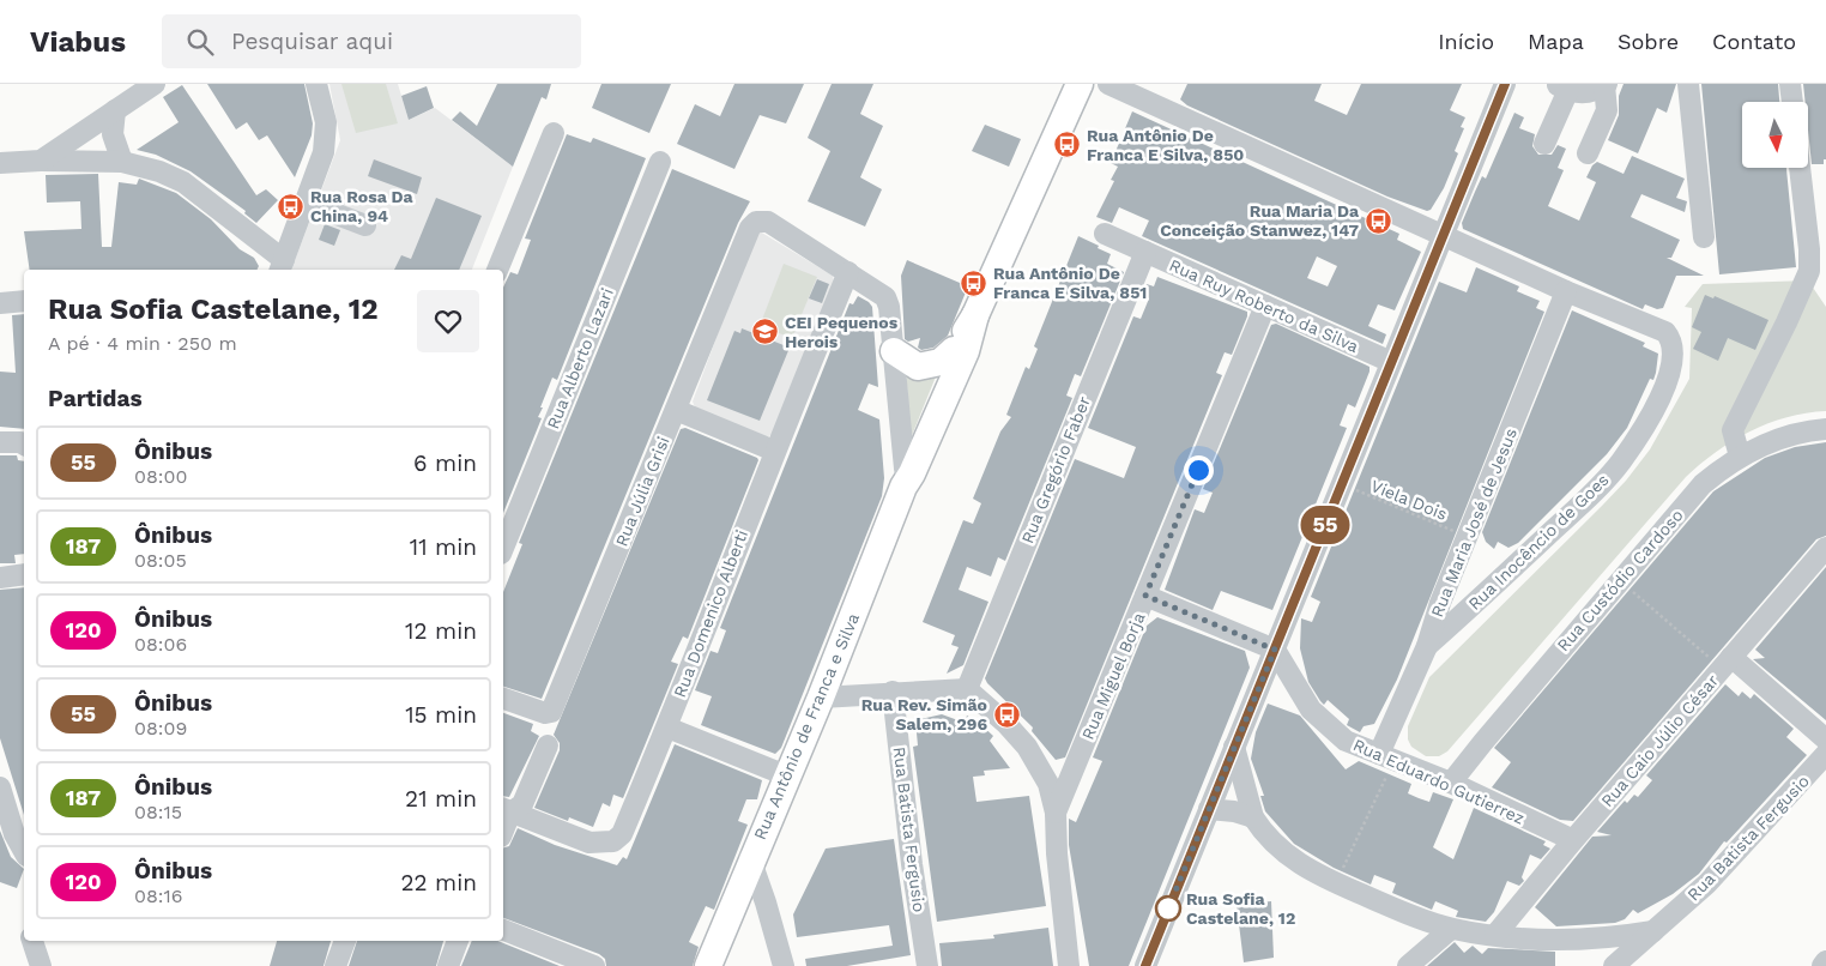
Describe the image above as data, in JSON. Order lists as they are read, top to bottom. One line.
{"streets":{"main road":["Rua Antônio de Franca e Silva"],"street":["Rua Ruy Roberto da Silva","Rua Alberto Lazari","Rua Gregório Faber","Rua Júlia Grisi","Rua Maria José de Jesus","Rua Inocêncio de Goes","Rua Custódio Cardoso","Rua Domenico Alberti","Rua Miguel Borja","Rua Caio Júlio César","Rua Eduardo Gutierrez","Rua Batista Fergusio"],"path":["Viela Dois"]},"crossings":[["Rua Ruy Roberto da Silva","Rua Gregório Faber"],["Rua Ruy Roberto da Silva","Rua Miguel Borja"],["Rua Júlia Grisi","Rua Domenico Alberti"],["Viela Dois","Rua Maria José de Jesus"],["Rua Maria José de Jesus","Rua Inocêncio de Goes"],["Rua Maria José de Jesus","Rua Eduardo Gutierrez"],["Rua Custódio Cardoso","Rua Eduardo Gutierrez"],["Rua Caio Júlio César","Rua Eduardo Gutierrez"]],"places":{"bus stop":["Rua Antônio De Franca E Silva, 850","Rua Rosa Da China, 94","Rua Maria Da Conceição Stanwez, 147","Rua Antônio De Franca E Silva, 851","Rua Rev. Simão Salem, 296"],"school or university":["CEI Pequenos Herois"],"other":["Rua Sofia Castelane, 12"]},"lines":["bus line 55"],"north":"bottom","page":{"header":"Viabus","search":"Pesquisar aqui","nav":["Início","Mapa","Sobre","Contato"],"on_map":"55","heading":[["Rua Sofia Castelane, 12","A pé · 4 min · 250 m"],"Partidas"],"list":[{"mark":"55","name":"Ônibus","note":"08:00","value":"6 min"},{"mark":"187","name":"Ônibus","note":"08:05","value":"11 min"},{"mark":"120","name":"Ônibus","note":"08:06","value":"12 min"},{"mark":"55","name":"Ônibus","note":"08:09","value":"15 min"},{"mark":"187","name":"Ônibus","note":"08:15","value":"21 min"},{"mark":"120","name":"Ônibus","note":"08:16","value":"22 min"}]}}
